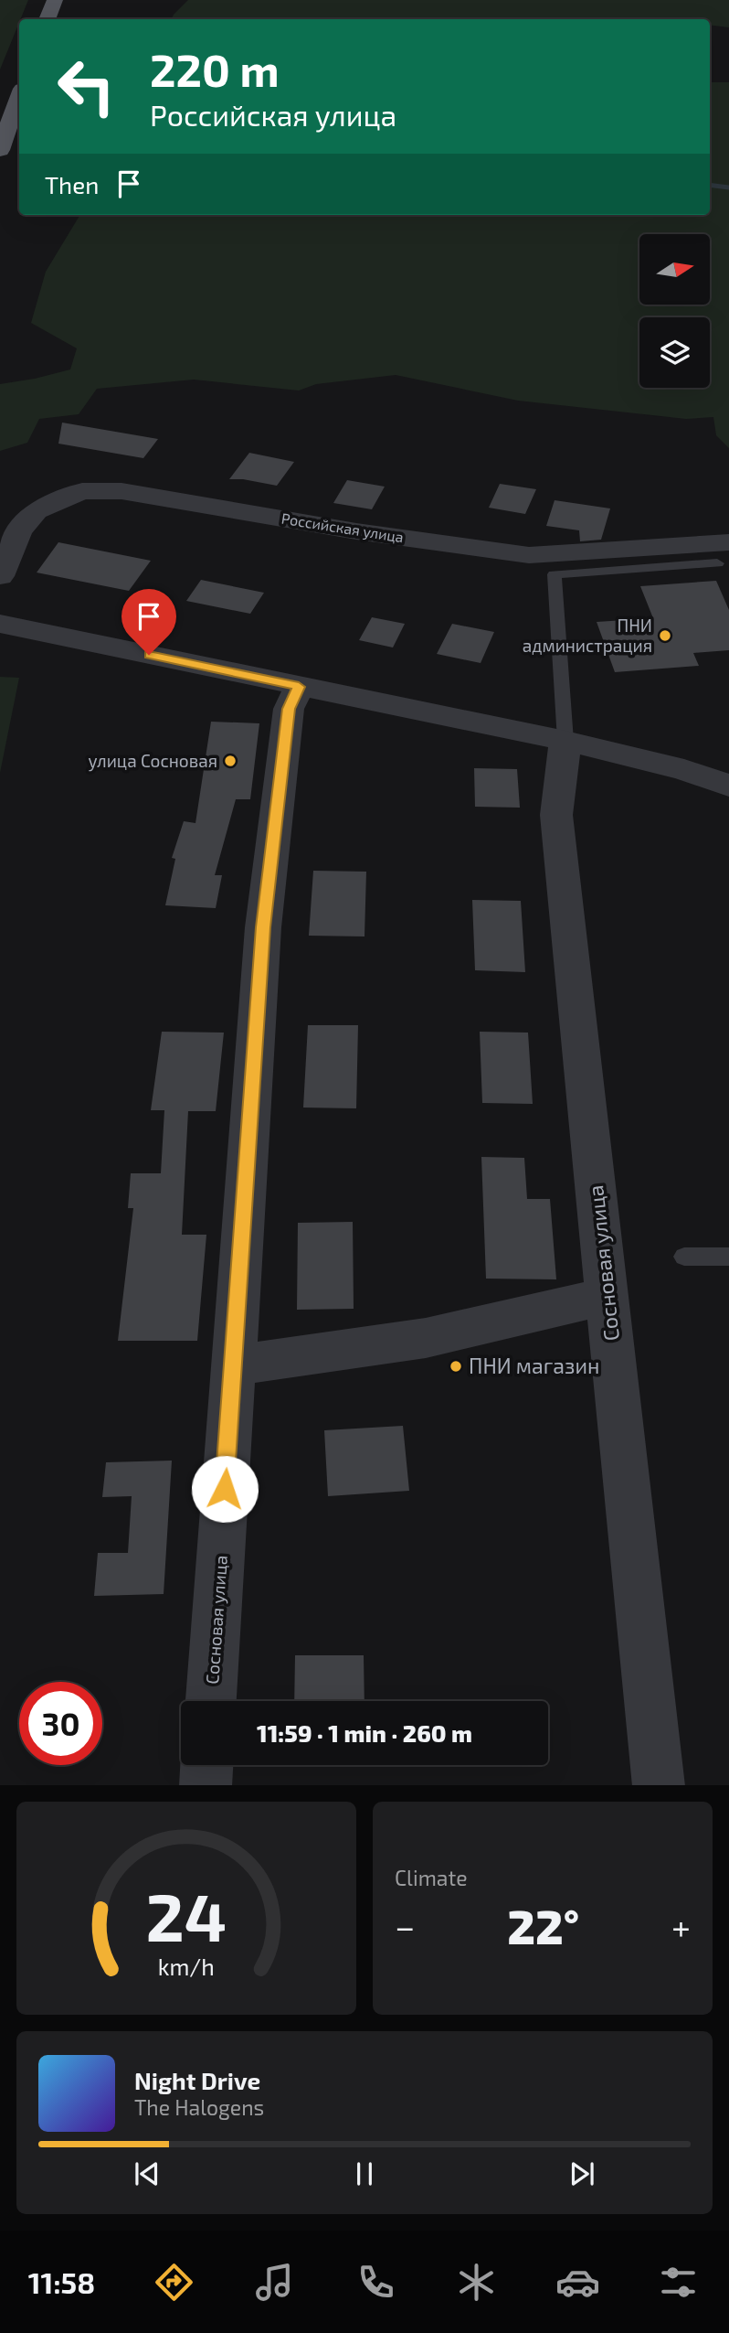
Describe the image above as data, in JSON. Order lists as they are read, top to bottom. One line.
{"streets":{"street":["Российская улица","Сосновая улица"]},"places":["ПНИ администрация","улица Сосновая","ПНИ магазин"],"north":"right","page":{"turn":["220 m","Российская улица"],"then":"Then","limit":"30","trip":"11:59 · 1 min · 260 m","tile":"Climate","heat":["−","22°","+"],"song":["Night Drive","The Halogens"],"tabs":"11:58","gauge":["24","km/h"]}}
